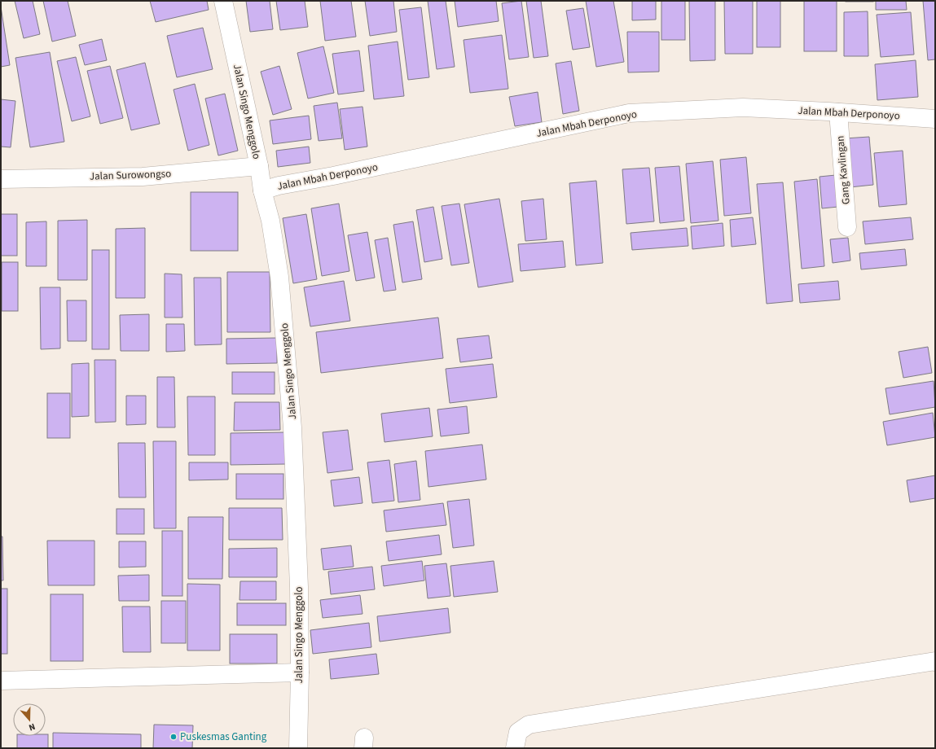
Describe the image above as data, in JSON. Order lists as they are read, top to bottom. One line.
{"streets":{"street":["Jalan Singo Menggolo","Jalan Mbah Derponoyo","Gang Kavlingan","Jalan Surowongso"]},"crossings":[["Jalan Singo Menggolo","Jalan Mbah Derponoyo"],["Jalan Singo Menggolo","Jalan Surowongso"],["Jalan Mbah Derponoyo","Gang Kavlingan"]],"places":["Puskesmas Ganting"],"north":"bottom"}
